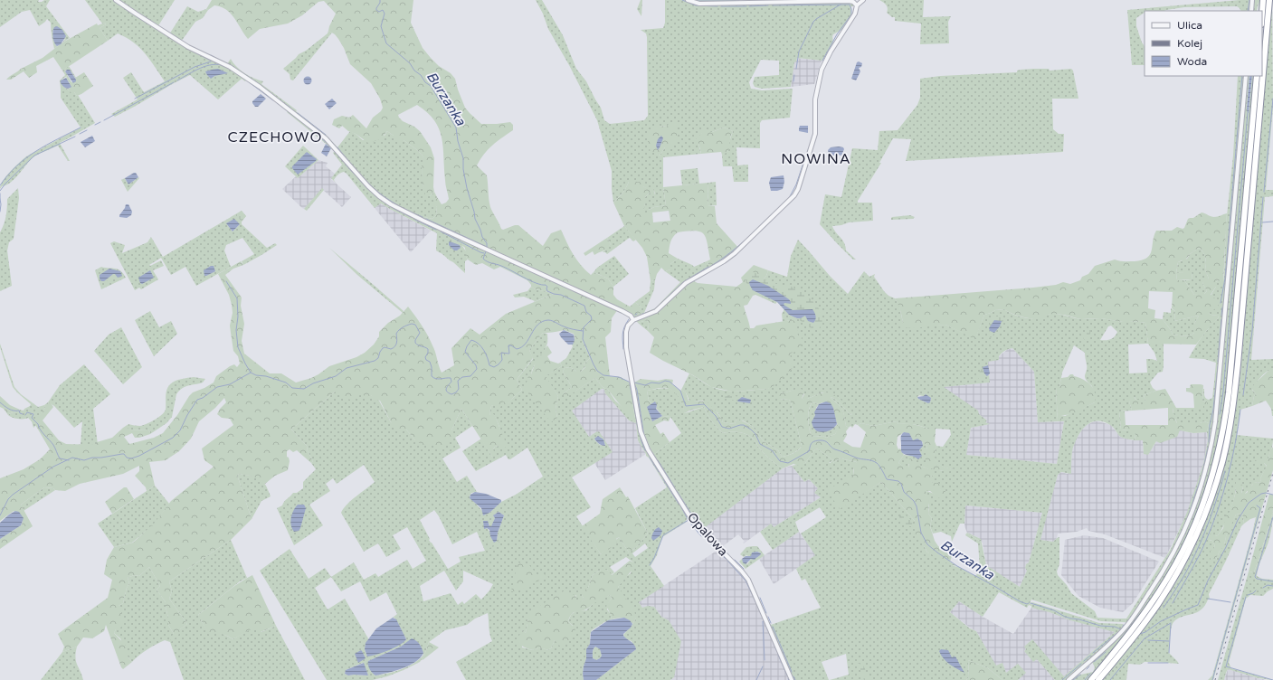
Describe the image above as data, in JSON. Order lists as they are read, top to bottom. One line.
{"streets":{"street":["Opalowa"]},"districts":["CZECHOWO","NOWINA"],"water":["Burzanka"],"legend":["Ulica","Kolej","Woda"]}
